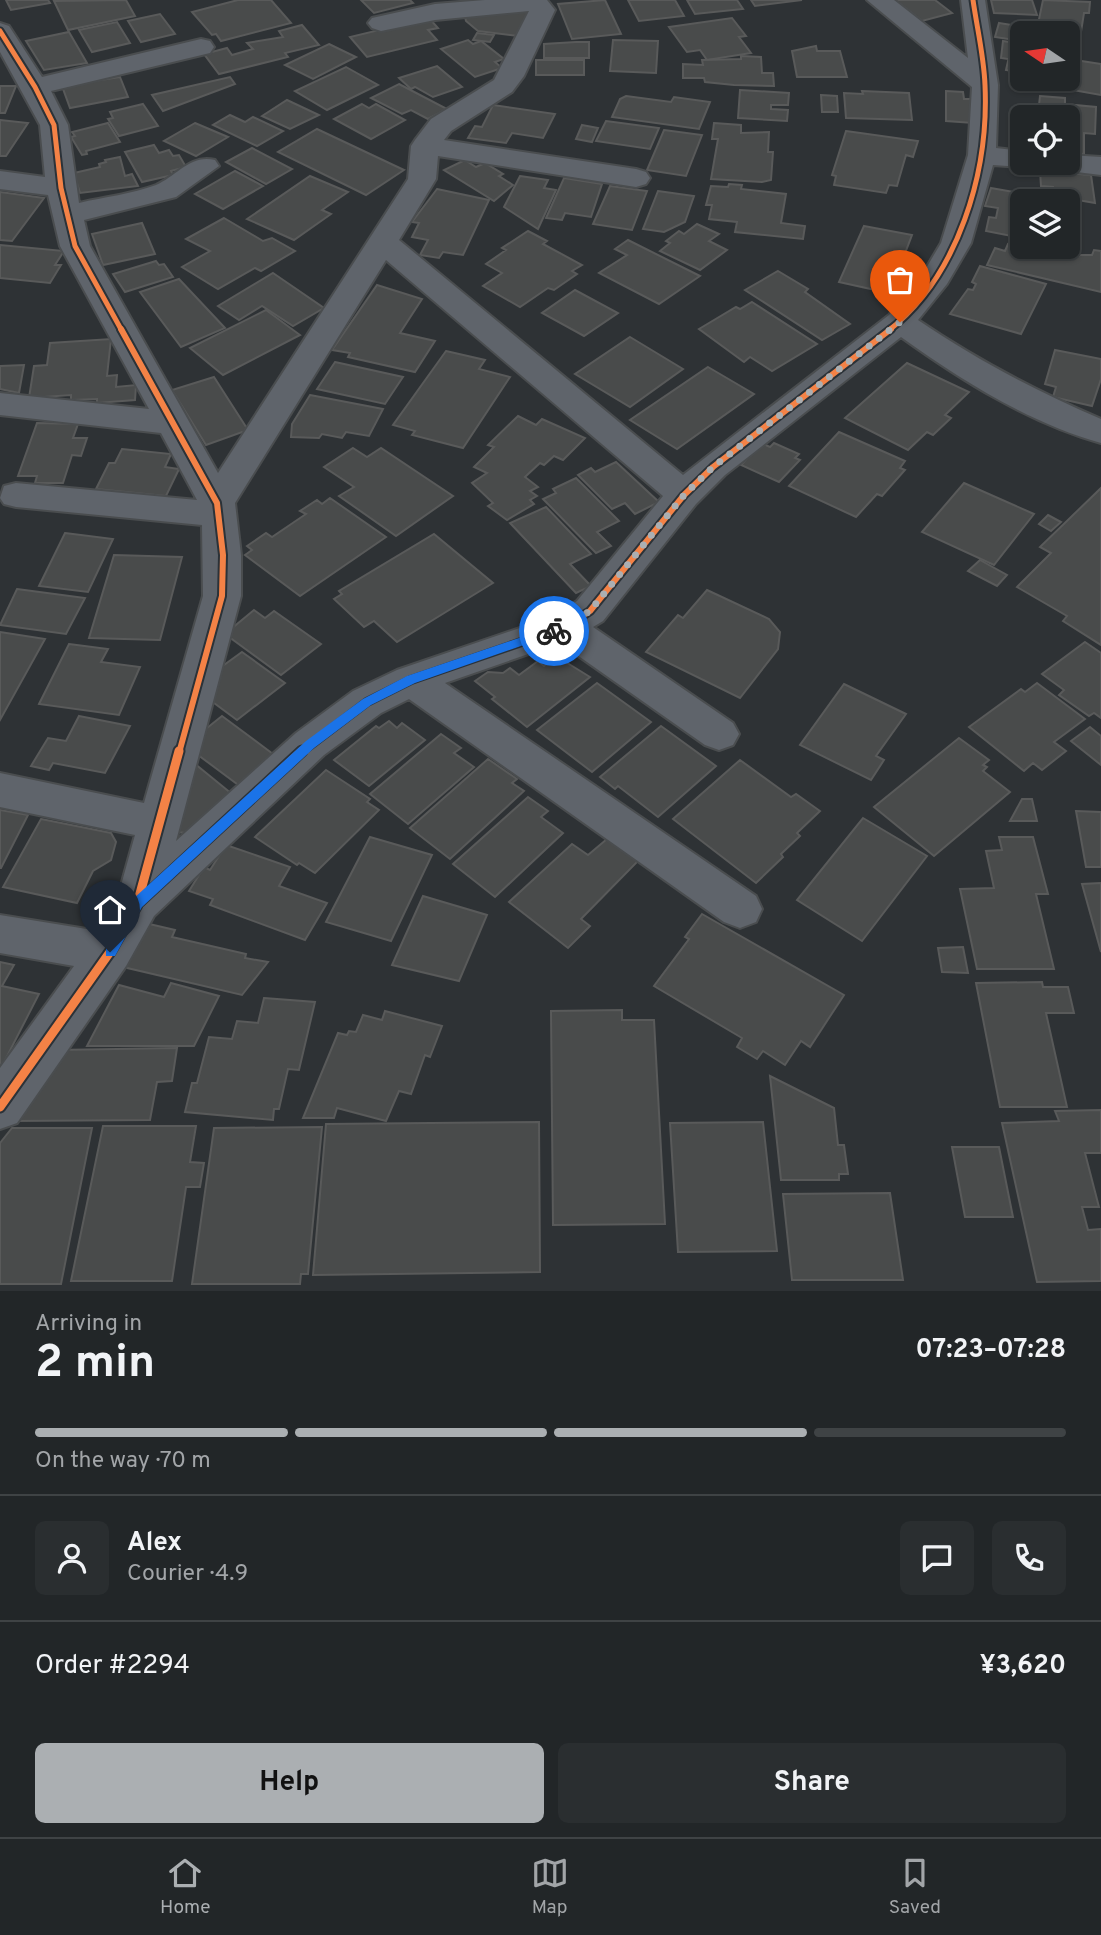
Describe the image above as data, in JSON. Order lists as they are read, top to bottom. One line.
{"north":"left","page":{"heading":["2 min","Arriving in","07:23–07:28"],"panel":["Alex","Courier · 4.9","Order #2294","¥3,620"],"bar":"On the way · 70 m","buttons":["Help","Share"],"tabs":["Home","Map","Saved"]}}
